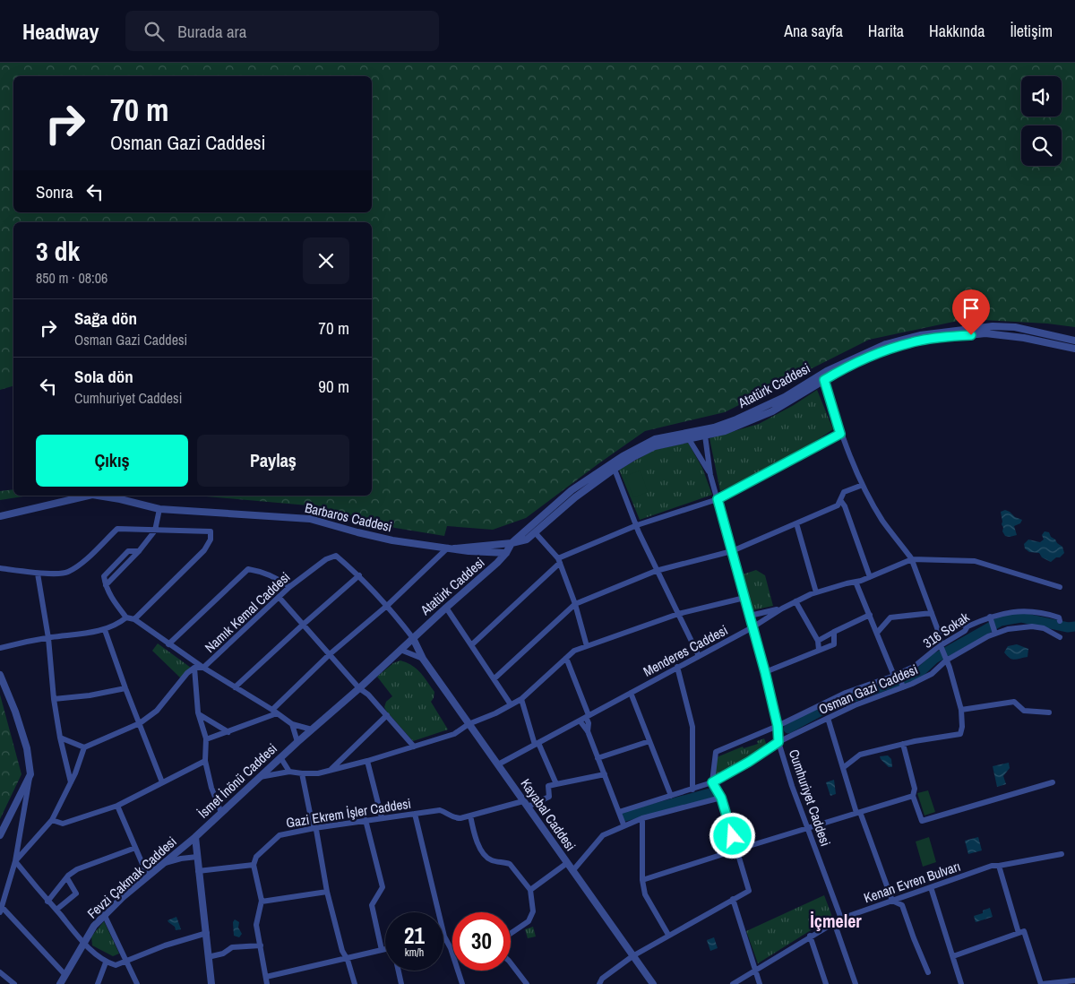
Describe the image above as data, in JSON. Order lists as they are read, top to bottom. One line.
{"streets":{"street":["Atatürk Caddesi","Barbaros Caddesi","Namık Kemal Caddesi","316 Sokak","Menderes Caddesi","Osman Gazi Caddesi","İsmet İnönü Caddesi","Cumhuriyet Caddesi","Gazi Ekrem İşler Caddesi","Kayabal Caddesi","Fevzi Çakmak Caddesi","Kenan Evren Bulvarı"]},"crossings":[["Atatürk Caddesi","Barbaros Caddesi"],["Atatürk Caddesi","Namık Kemal Caddesi"],["Atatürk Caddesi","İsmet İnönü Caddesi"],["Atatürk Caddesi","Cumhuriyet Caddesi"],["Atatürk Caddesi","Kayabal Caddesi"],["Namık Kemal Caddesi","Kayabal Caddesi"],["316 Sokak","Cumhuriyet Caddesi"],["Menderes Caddesi","Cumhuriyet Caddesi"],["Menderes Caddesi","Kayabal Caddesi"],["Osman Gazi Caddesi","Cumhuriyet Caddesi"],["İsmet İnönü Caddesi","Fevzi Çakmak Caddesi"],["Cumhuriyet Caddesi","Kenan Evren Bulvarı"],["Gazi Ekrem İşler Caddesi","Kayabal Caddesi"]],"districts":["İçmeler"],"page":{"header":"Headway","search":"Burada ara","nav":["Ana sayfa","Harita","Hakkında","İletişim"],"turn":["70 m","Osman Gazi Caddesi"],"then":"Sonra","heading":["3 dk","850 m · 08:06"],"list":[{"name":"Sağa dön","note":"Osman Gazi Caddesi","value":"70 m"},{"name":"Sola dön","note":"Cumhuriyet Caddesi","value":"90 m"}],"buttons":["Çıkış","Paylaş"],"speed":"21 km/h","limit":"30"}}
